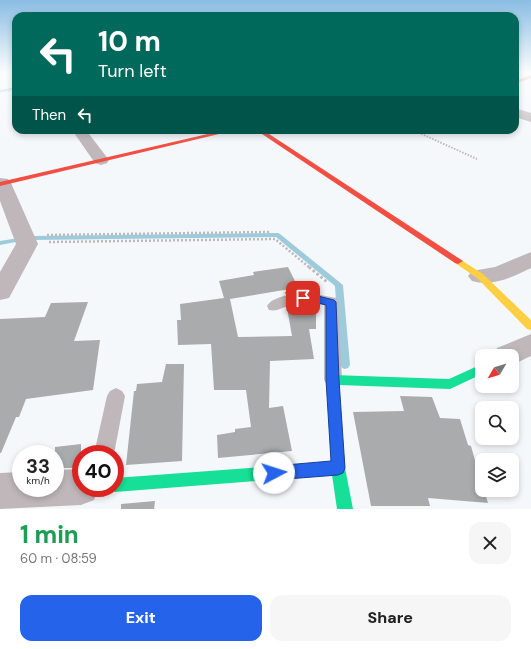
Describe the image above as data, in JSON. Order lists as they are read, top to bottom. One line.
{"north":"bottom left","page":{"turn":["10 m","Turn left"],"then":"Then","speed":"33 km/h","limit":"40","heading":["1 min","60 m · 08:59"],"buttons":["Exit","Share"]}}
